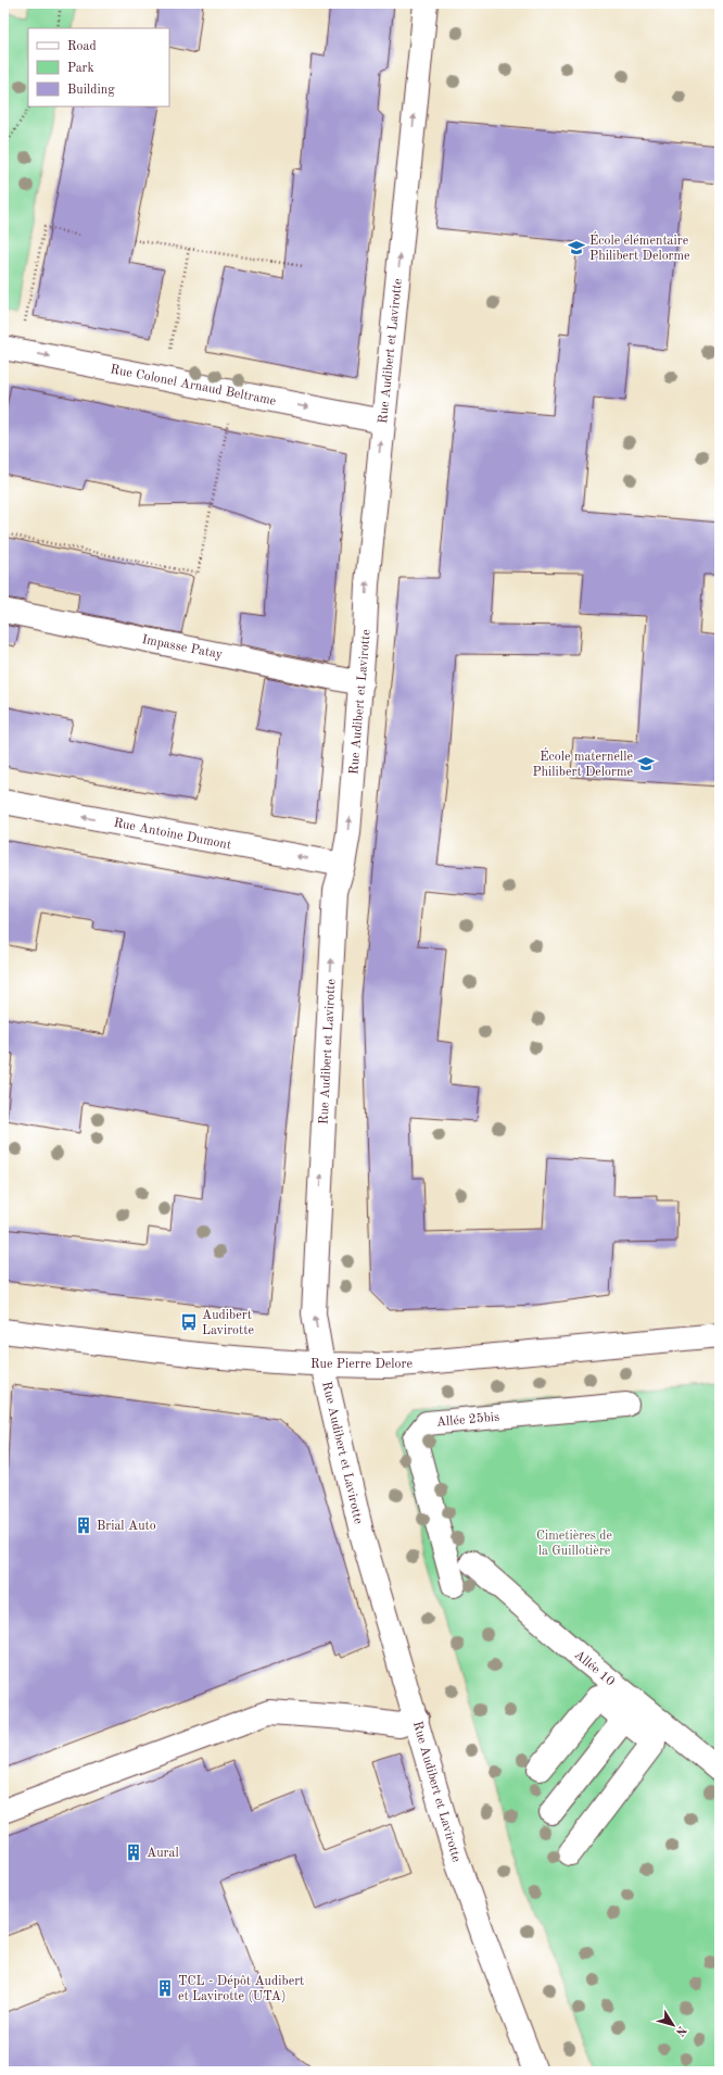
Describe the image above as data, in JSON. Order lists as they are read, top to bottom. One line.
{"streets":{"street":["Rue Audibert et Lavirotte","Rue Colonel Arnaud Beltrame","Impasse Patay","Rue Antoine Dumont","Rue Pierre Delore","Allée 25bis","Allée 10"]},"crossings":[["Rue Audibert et Lavirotte","Rue Colonel Arnaud Beltrame"],["Rue Audibert et Lavirotte","Impasse Patay"],["Rue Audibert et Lavirotte","Rue Antoine Dumont"],["Rue Audibert et Lavirotte","Rue Pierre Delore"]],"one_way":["Rue Audibert et Lavirotte","Rue Colonel Arnaud Beltrame","Rue Antoine Dumont"],"parks":["Cimetières de la Guillotière"],"places":{"school or university":["École élémentaire Philibert Delorme","École maternelle Philibert Delorme"],"bus stop":["Audibert Lavirotte"],"building":["Brial Auto","Aural","TCL - Dépôt Audibert et Lavirotte (UTA)"]},"legend":["Road","Park","Building"],"north":"bottom right"}
